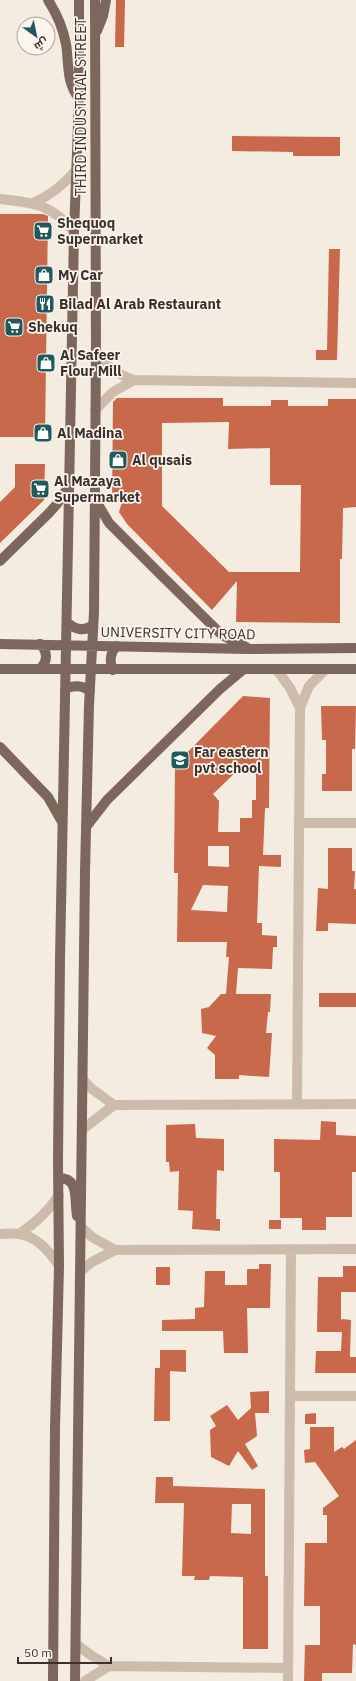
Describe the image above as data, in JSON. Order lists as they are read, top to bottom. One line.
{"streets":{"main road":["THIRD INDUSTRIAL STREET","UNIVERSITY CITY ROAD"]},"crossings":[["THIRD INDUSTRIAL STREET","UNIVERSITY CITY ROAD"]],"places":{"supermarket":["Shequoq Supermarket","Shekuq","Al Mazaya Supermarket"],"shop":["My Car","Al Safeer Flour Mill","Al Madina","Al qusais"],"restaurant":["Bilad Al Arab Restaurant"],"school or university":["Far eastern pvt school"]},"scale_bar":"50 m","north":"bottom right"}
